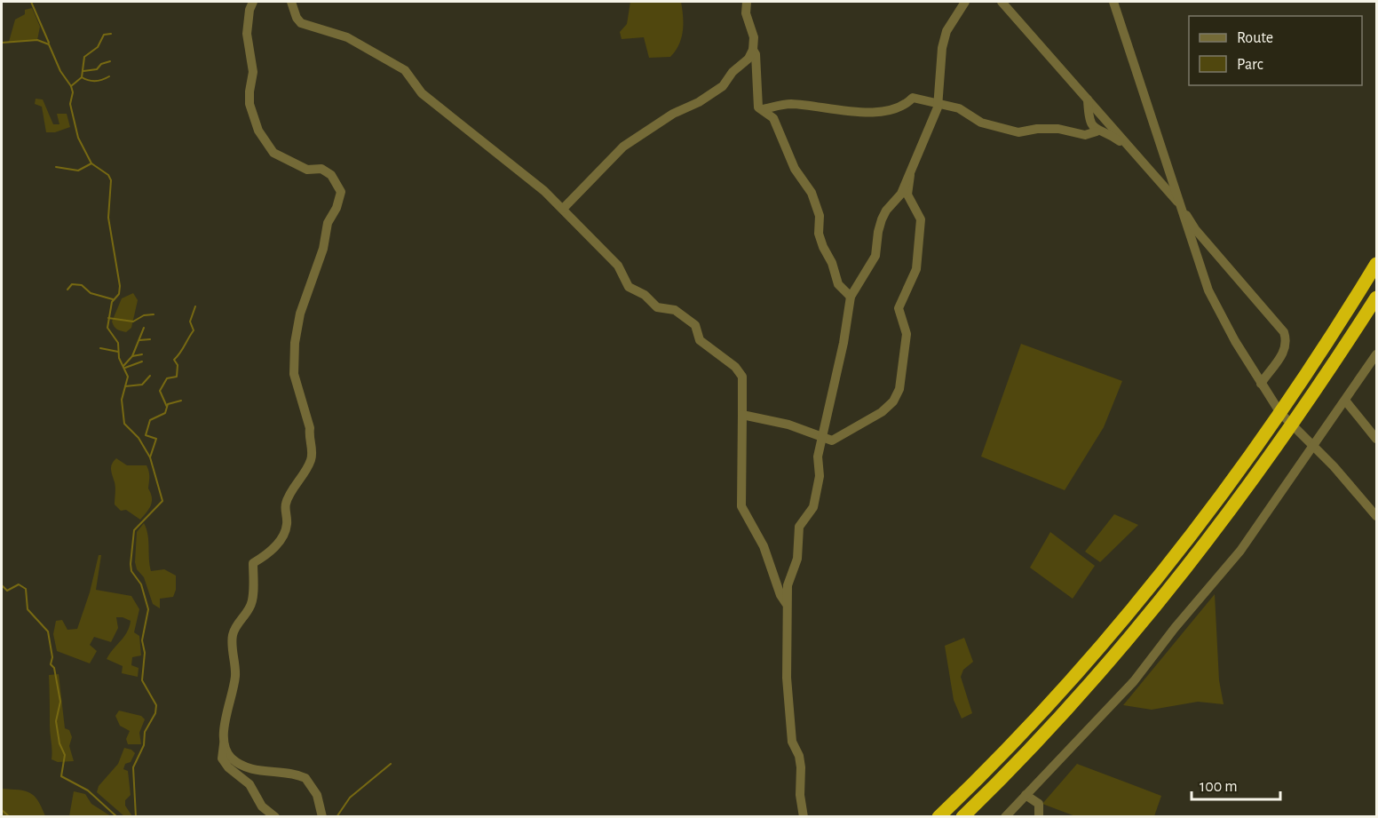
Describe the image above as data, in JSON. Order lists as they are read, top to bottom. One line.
{"legend":["Route","Parc"],"scale_bar":"100 m"}
